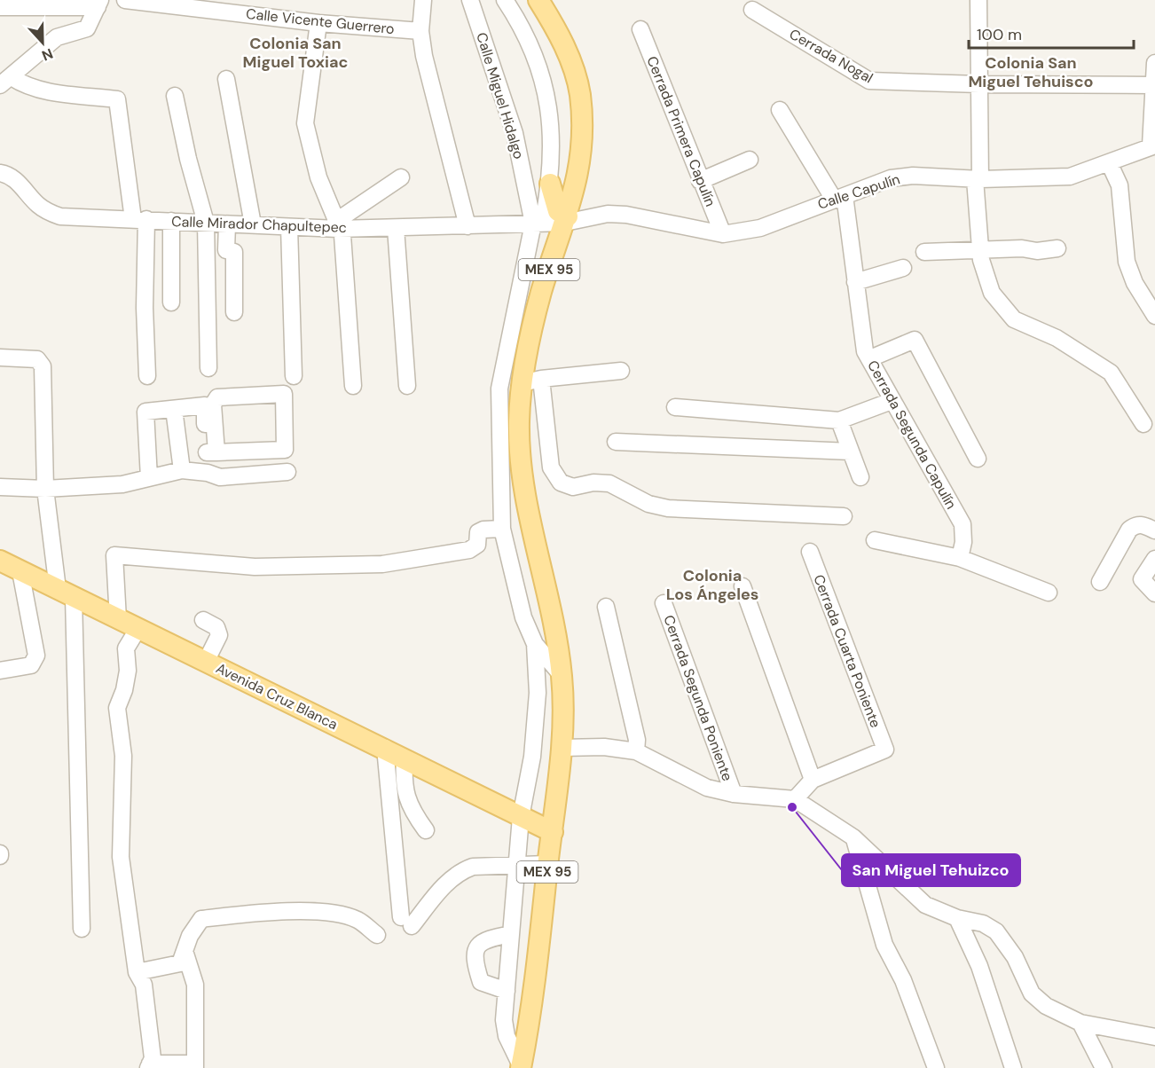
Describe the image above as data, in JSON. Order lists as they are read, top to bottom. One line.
{"streets":{"main road":["MEX 95","Avenida Cruz Blanca"],"street":["Calle Vicente Guerrero","Cerrada Nogal","Calle Miguel Hidalgo","Cerrada Primera Capulín","Calle Capulín","Calle Mirador Chapultepec","Cerrada Segunda Capulín","Cerrada Cuarta Poniente","Cerrada Segunda Poniente"]},"crossings":[["Calle Miguel Hidalgo","Calle Capulín"],["Calle Miguel Hidalgo","Calle Mirador Chapultepec"],["Cerrada Primera Capulín","Calle Capulín"],["Calle Capulín","Calle Mirador Chapultepec"],["Calle Capulín","MEX 95"],["Calle Capulín","Cerrada Segunda Capulín"],["MEX 95","Avenida Cruz Blanca"]],"districts":["Colonia San Miguel Toxiac","Colonia San Miguel Tehuisco","Colonia Los Ángeles"],"places":["San Miguel Tehuizco"],"scale_bar":"100 m","north":"bottom"}
